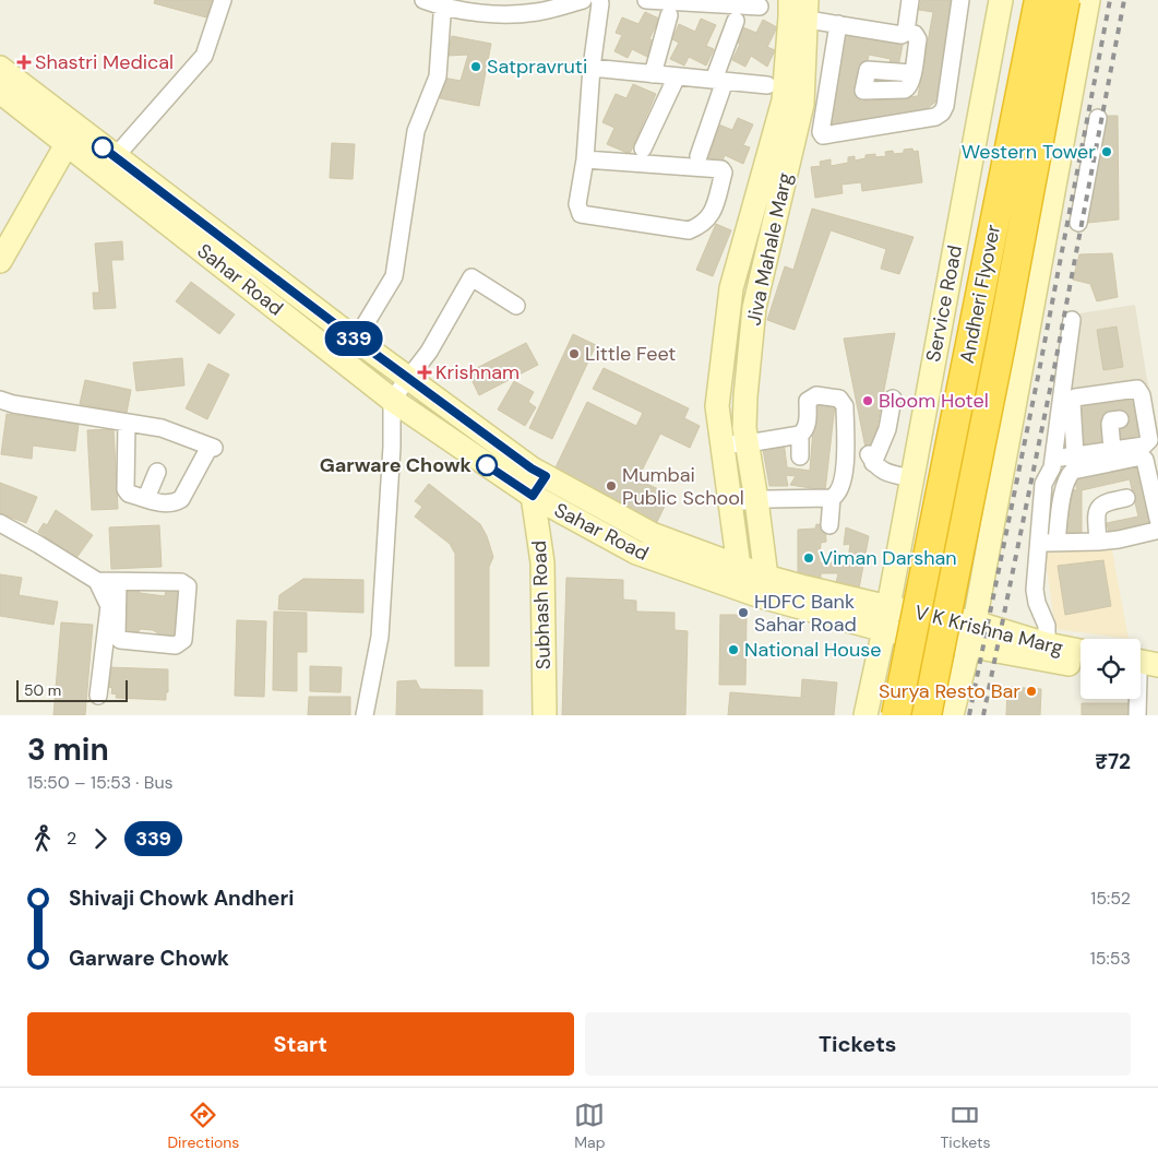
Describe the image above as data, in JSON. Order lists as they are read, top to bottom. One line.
{"streets":{"highway":["Andheri Flyover"],"street":["Jiva Mahale Marg","Sahar Road","Service Road","Subhash Road","V K Krishna Marg"]},"crossings":[["Jiva Mahale Marg","Sahar Road"],["Sahar Road","Service Road"],["Sahar Road","Subhash Road"],["Sahar Road","V K Krishna Marg"],["Service Road","V K Krishna Marg"]],"places":{"health":["Shastri Medical","Krishnam"],"other":["Satpravruti","Western Tower","Little Feet","Bloom Hotel","Garware Chowk","Mumbai Public School","Viman Darshan","HDFC Bank Sahar Road","National House","Surya Resto Bar"]},"lines":["bus line 339"],"scale_bar":"50 m","page":{"on_map":"339","scale":"50 m","heading":["3 min","15:50 – 15:53 · Bus","₹72"],"legs":["2","339"],"list":[{"name":"Shivaji Chowk Andheri","value":"15:52"},{"name":"Garware Chowk","value":"15:53"}],"buttons":["Start","Tickets"],"tabs":["Directions","Map","Tickets"]}}
